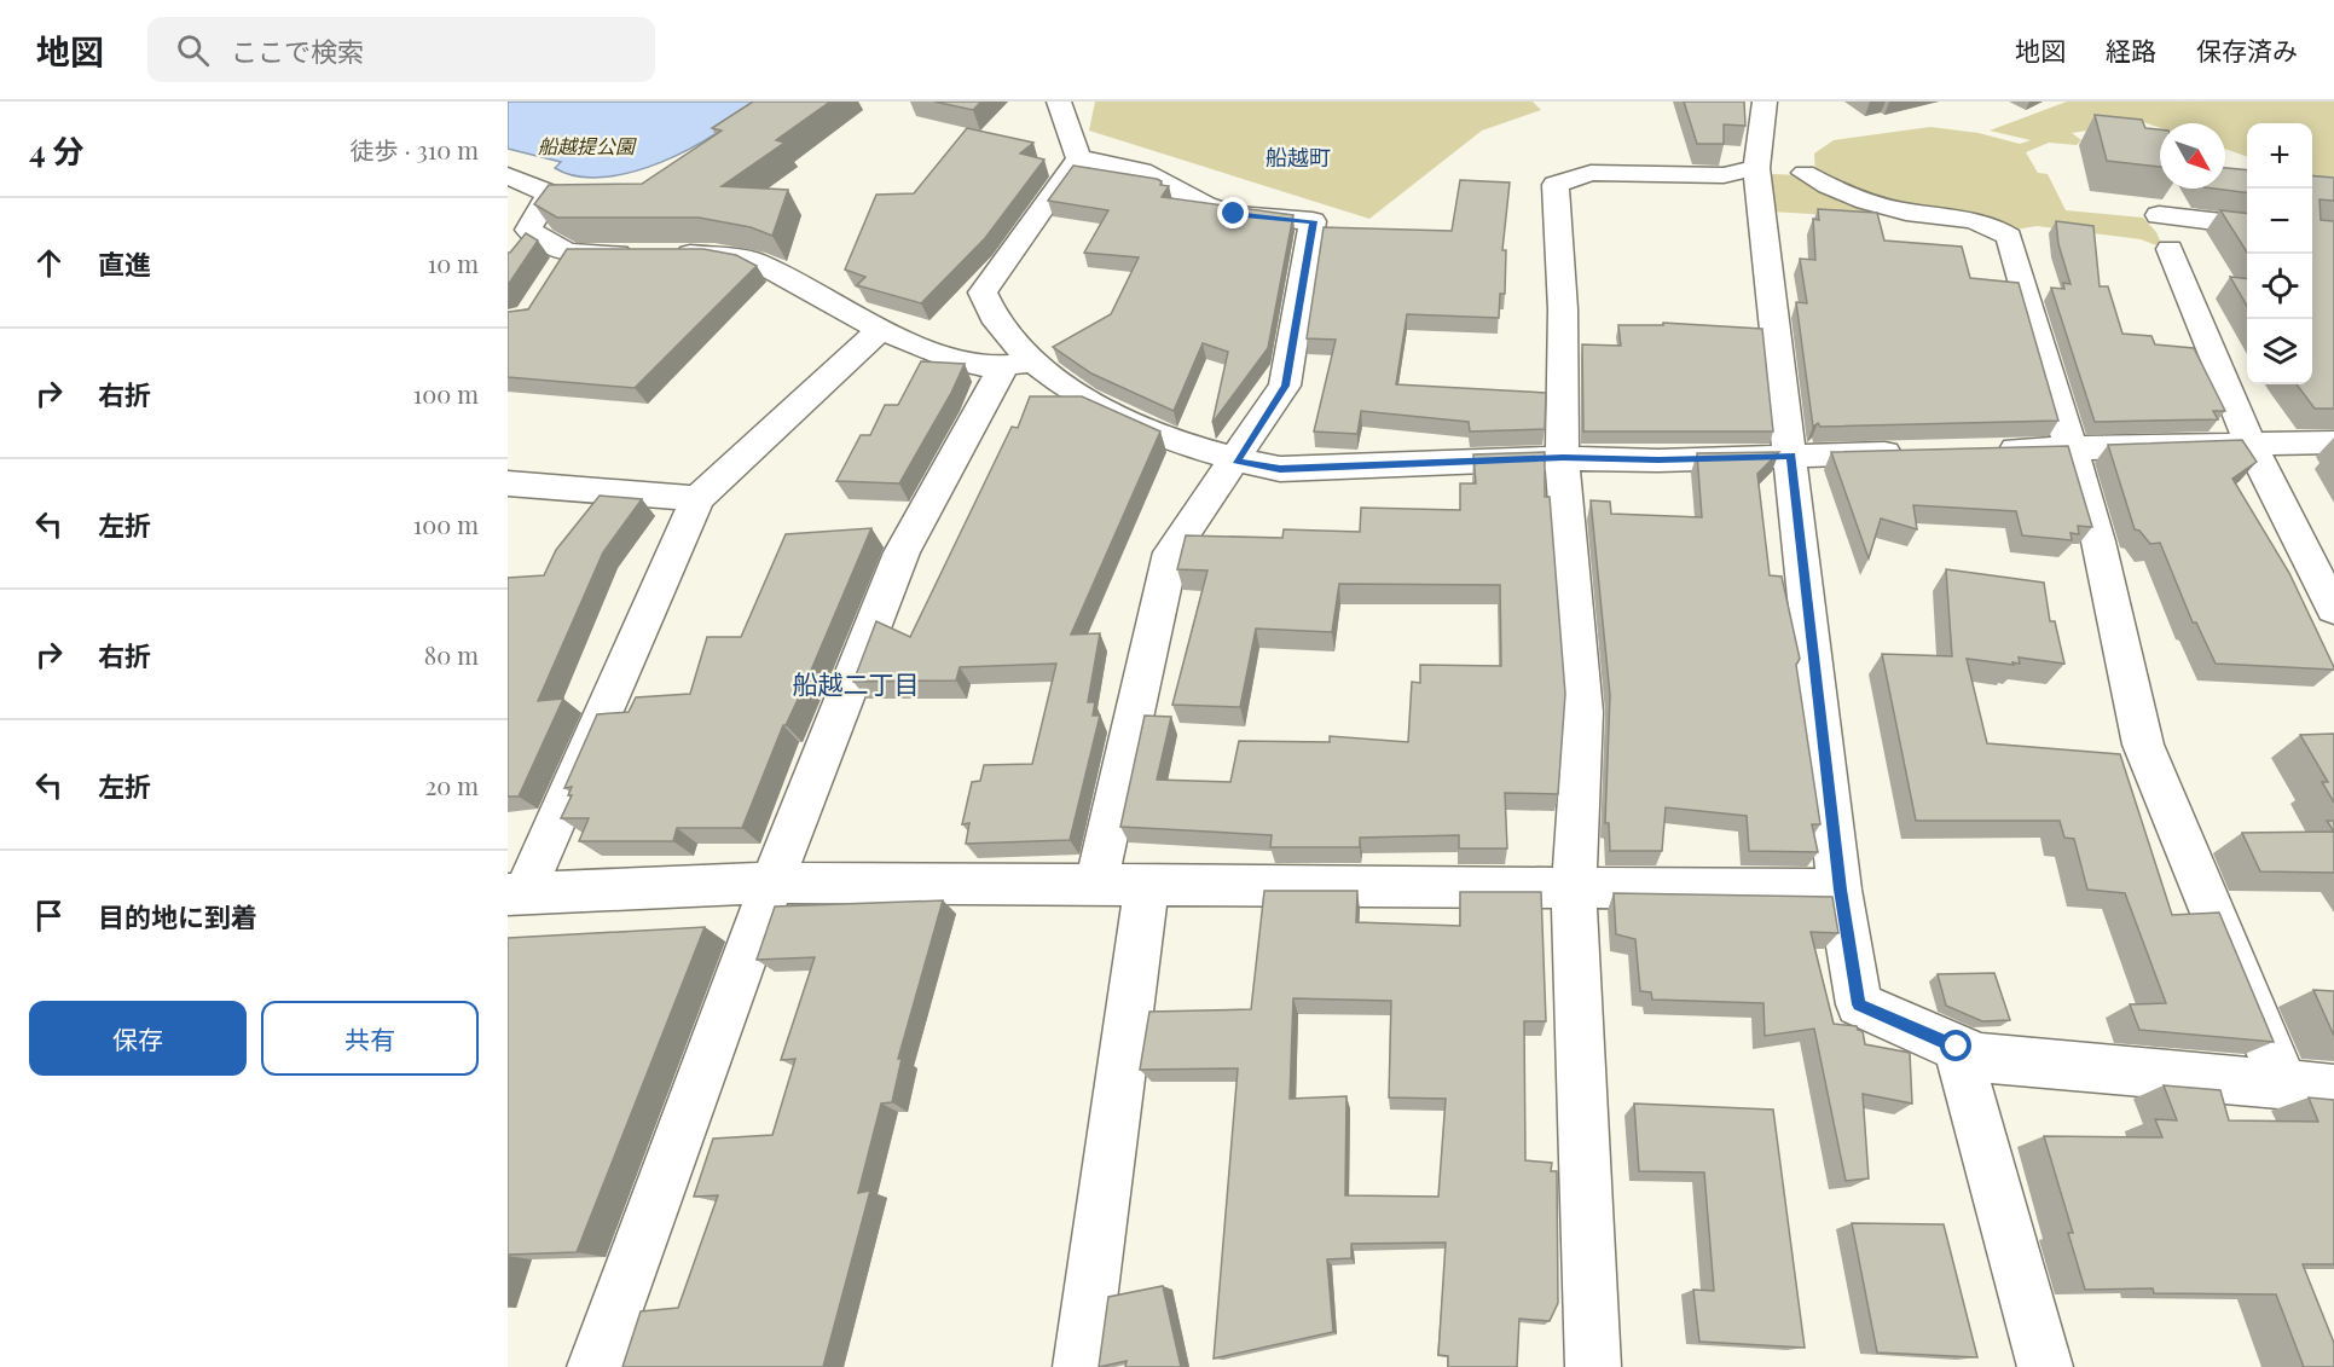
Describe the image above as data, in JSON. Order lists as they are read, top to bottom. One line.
{"districts":["船越町","船越二丁目"],"parks":["船越提公園"],"north":"bottom right","page":{"header":"地図","search":"ここで検索","nav":["地図","経路","保存済み"],"heading":["4 分","徒歩 · 310 m"],"map_buttons":["+","−"],"list":[["直進","10 m"],["右折","100 m"],["左折","100 m"],["右折","80 m"],["左折","20 m"],"目的地に到着"],"buttons":["保存","共有"]}}
